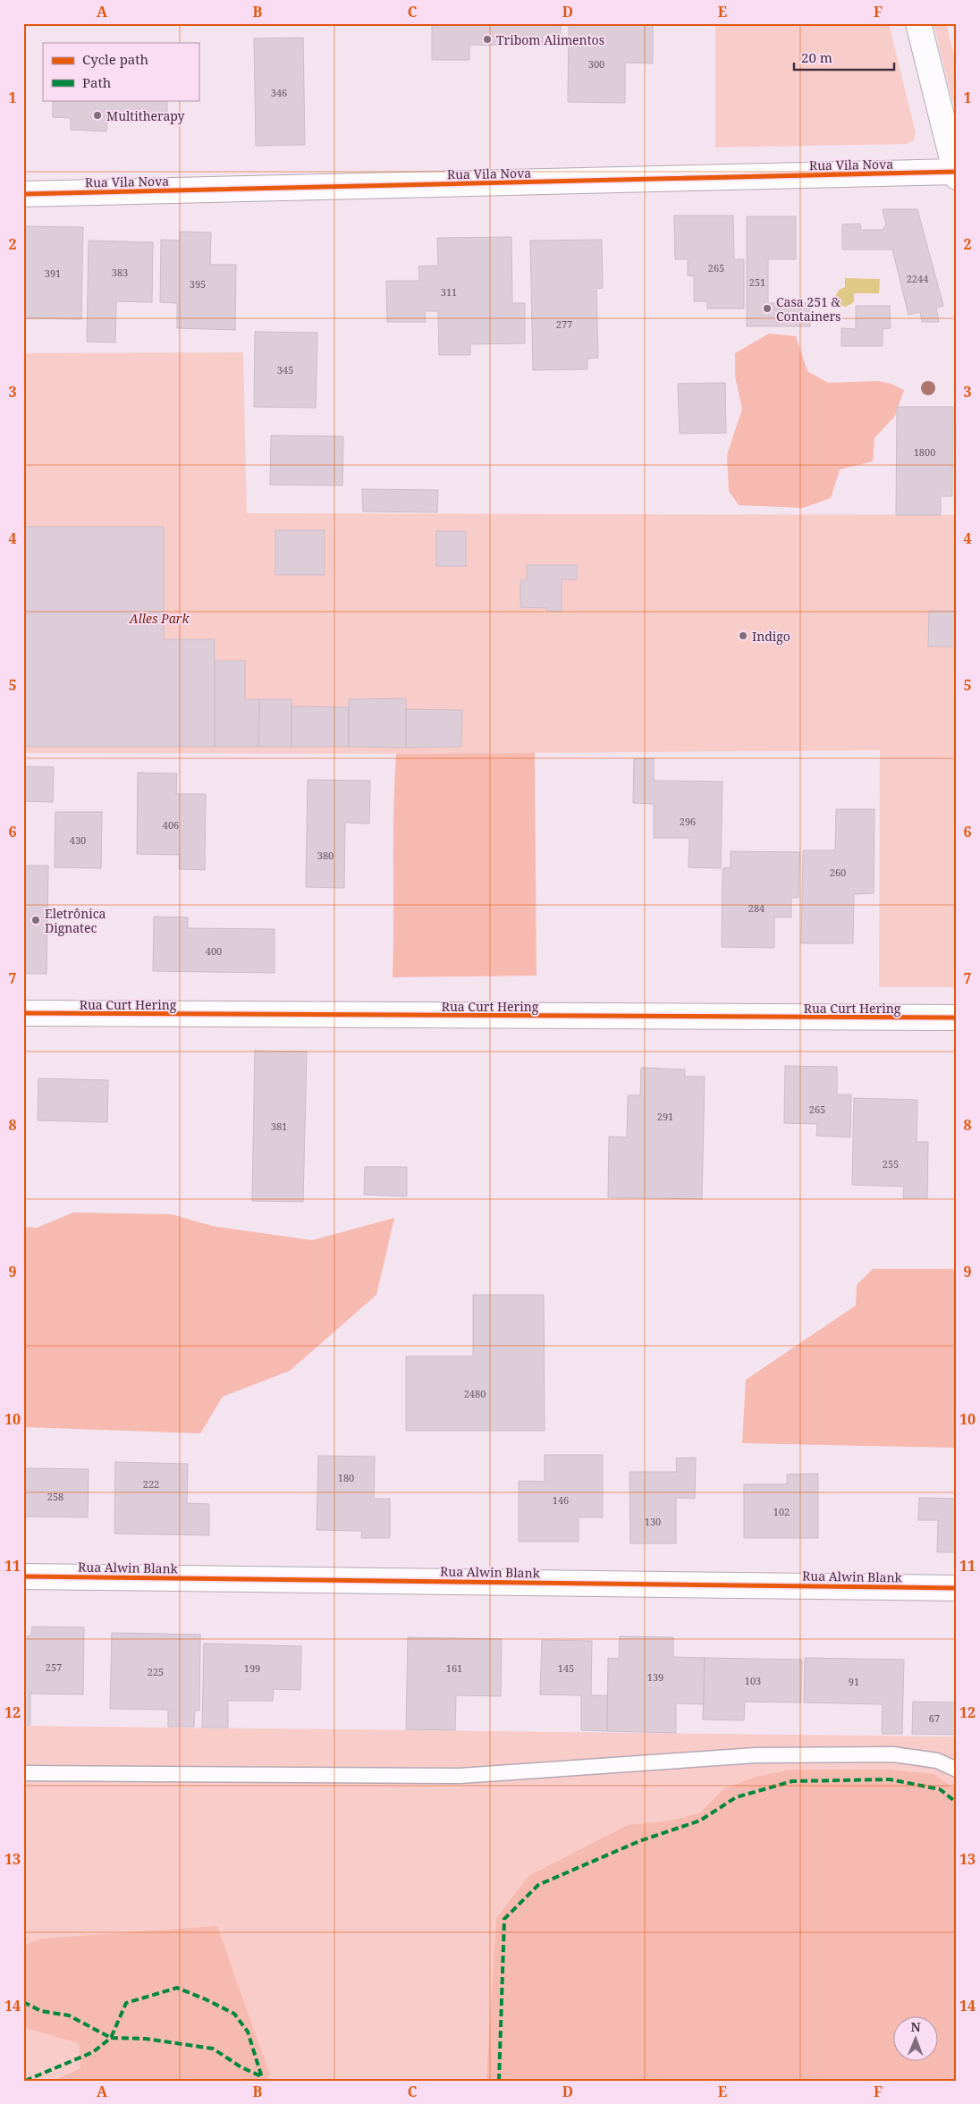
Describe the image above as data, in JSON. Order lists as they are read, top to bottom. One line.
{"streets":{"street":["Rua Vila Nova","Rua Curt Hering","Rua Alwin Blank"]},"parks":["Alles Park"],"places":["Tribom Alimentos","Multitherapy","Casa 251 & Containers","Indigo","Eletrônica Dignatec"],"house_numbers":["300","346","265","383","391","2244","251","395","311","277","345","1800","296","406","430","380","260","284","400","265","291","381","255","2480","180","222","258","146","102","130","257","199","161","145","225","139","103","91","67"],"legend":["Cycle path","Path"],"scale_bar":"20 m","north":"top","grid":{"columns":["A","B","C","D","E","F"],"rows":["1","2","3","4","5","6","7","8","9","10","11","12","13","14"]}}
